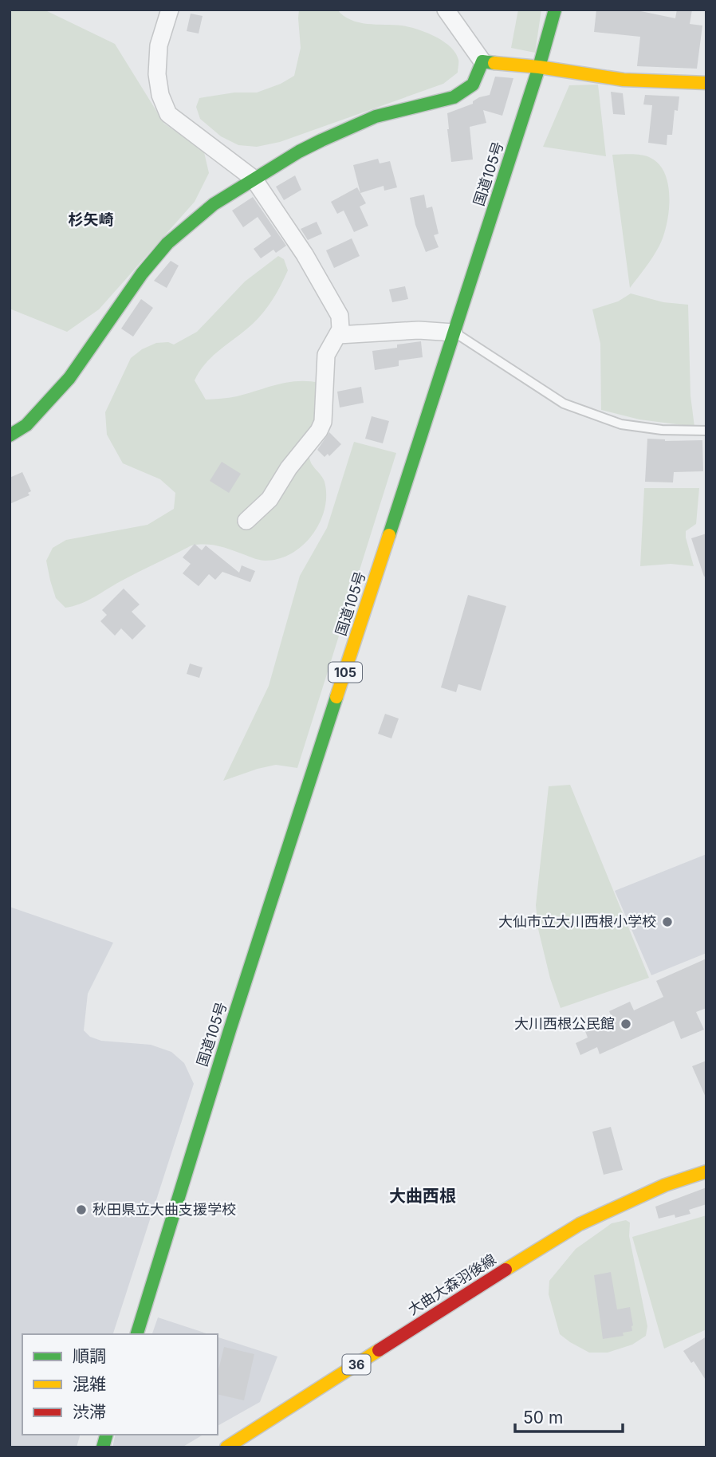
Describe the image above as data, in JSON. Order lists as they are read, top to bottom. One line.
{"streets":{"main road":["国道105号","105","大曲大森羽後線","36"]},"districts":["杉矢崎","大曲西根"],"places":["大仙市立大川西根小学校","大川西根公民館","秋田県立大曲支援学校"],"legend":["順調","混雑","渋滞"],"scale_bar":"50 m"}
